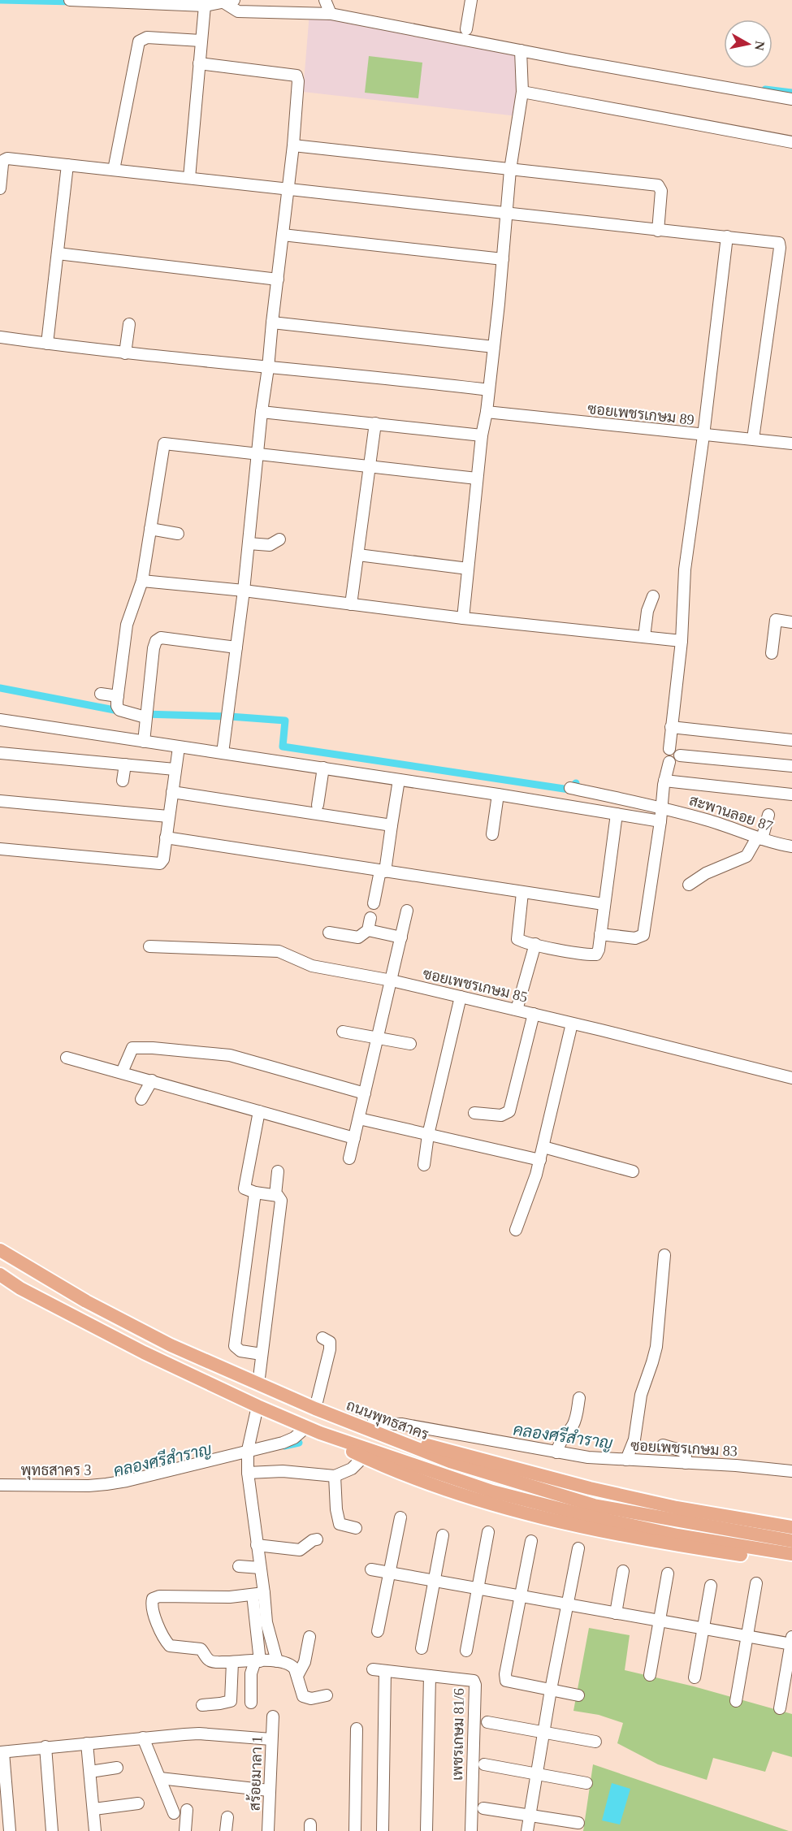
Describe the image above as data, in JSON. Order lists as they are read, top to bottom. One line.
{"streets":{"main road":["ถนนพุทธสาคร"],"street":["ซอยเพชรเกษม 89","สะพานลอย 87","ซอยเพชรเกษม 85","ซอยเพชรเกษม 83","พุทธสาคร 3","เพชรเกษม 81/6","สร้อยมาลา 1"]},"crossings":[["ถนนพุทธสาคร","ซอยเพชรเกษม 83"],["ถนนพุทธสาคร","พุทธสาคร 3"]],"water":["คลองศรีสำราญ"],"north":"right"}
